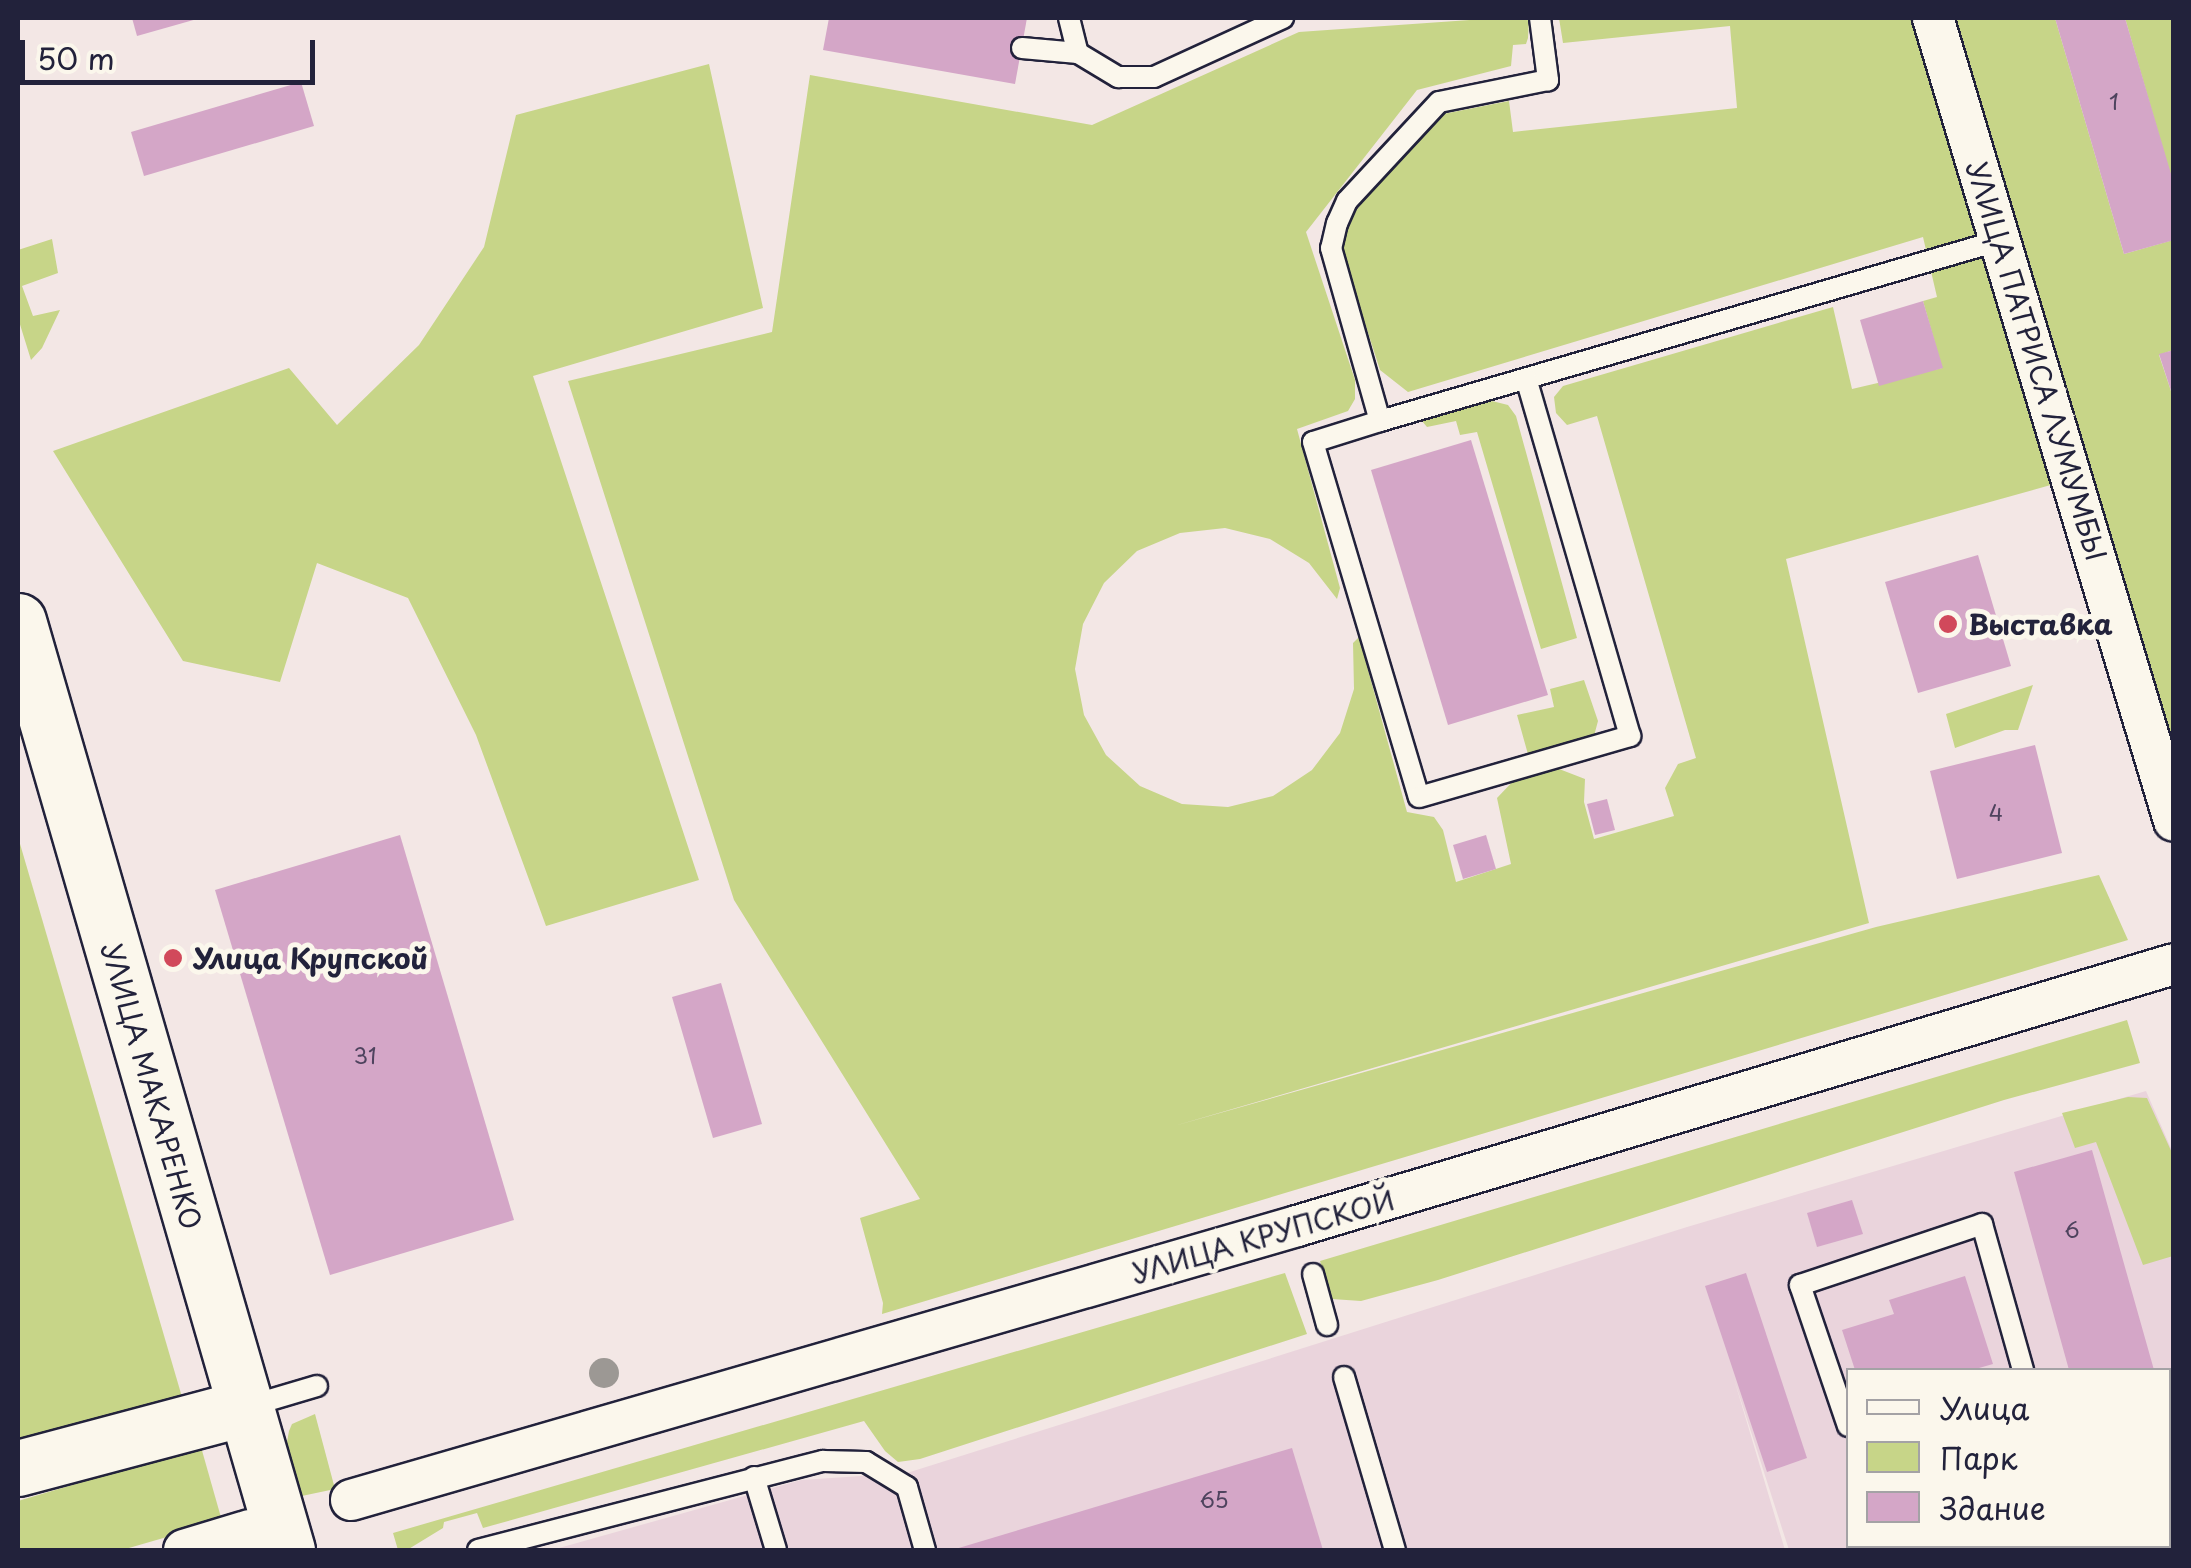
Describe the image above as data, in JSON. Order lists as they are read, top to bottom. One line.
{"streets":{"main road":["УЛИЦА МАКАРЕНКО"],"street":["УЛИЦА ПАТРИСА ЛУМУМБЫ","УЛИЦА КРУПСКОЙ"]},"places":["Выставка","Улица Крупской"],"house_numbers":["1","4","31","6","65"],"legend":["Улица","Парк","Здание"],"scale_bar":"50 m"}
